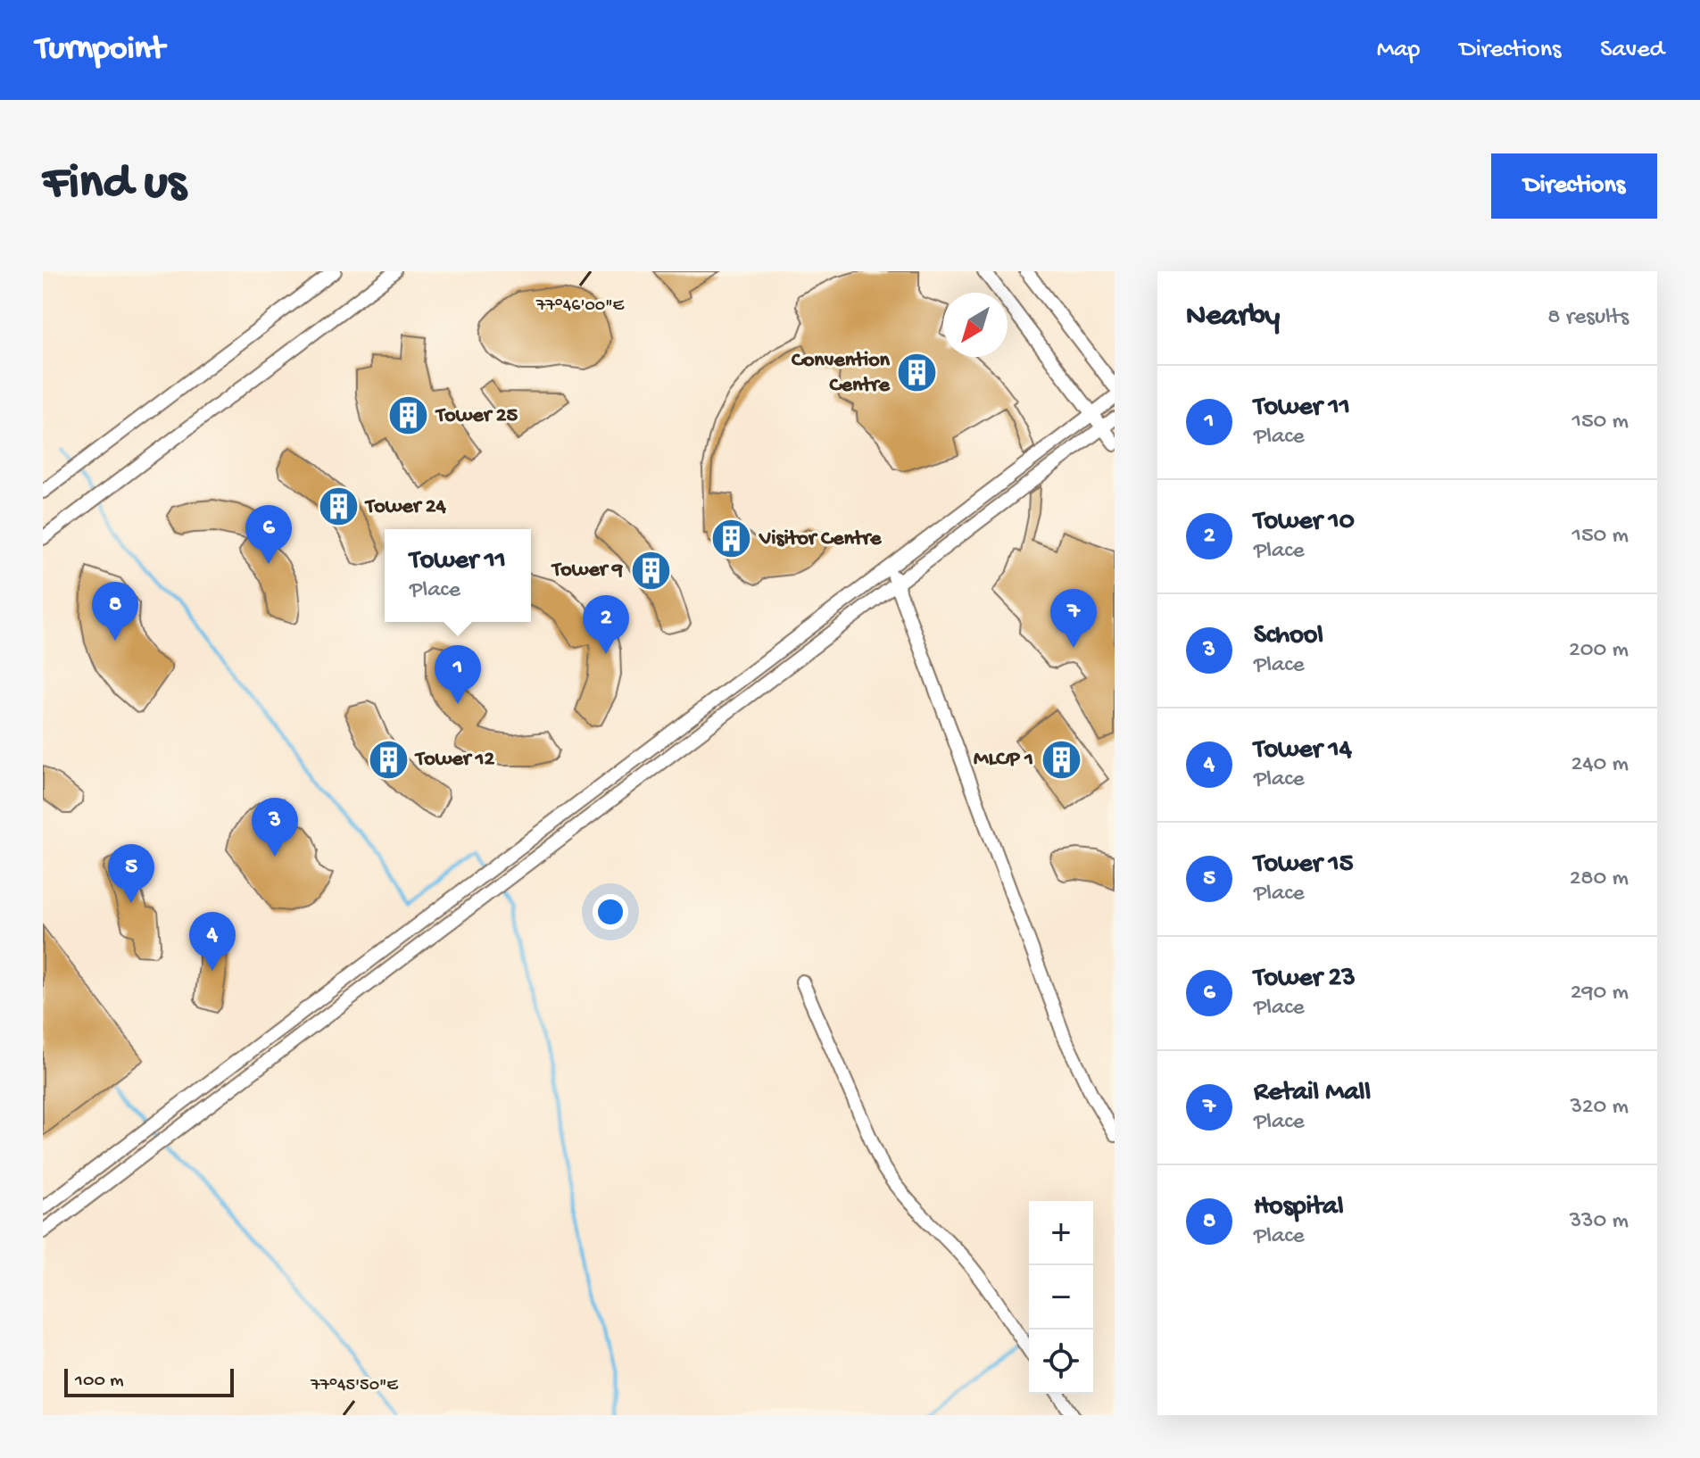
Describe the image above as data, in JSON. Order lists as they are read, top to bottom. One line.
{"places":{"building":["Convention Centre","Tower 25","Tower 24","Visitor Centre","Tower 9","Tower 12","MLCP 1"]},"scale_bar":"100 m","north":"bottom left","page":{"header":"Turnpoint","nav":["Map","Directions","Saved"],"buttons":"Directions","title":"Find us","heading":["Nearby","8 results"],"list":[{"mark":"1","name":"Tower 11","note":"Place","value":"150 m"},{"mark":"2","name":"Tower 10","note":"Place","value":"150 m"},{"mark":"3","name":"School","note":"Place","value":"200 m"},{"mark":"4","name":"Tower 14","note":"Place","value":"240 m"},{"mark":"5","name":"Tower 15","note":"Place","value":"280 m"},{"mark":"6","name":"Tower 23","note":"Place","value":"290 m"},{"mark":"7","name":"Retail Mall","note":"Place","value":"320 m"},{"mark":"8","name":"Hospital","note":"Place","value":"330 m"}],"pins":["6","8","7","2","1","3","5","4"],"popup":["Tower 11","Place"],"map_buttons":["+","−"],"scale":"100 m"},"coordinates":["77°46'00\"E","77°45'50\"E"]}
